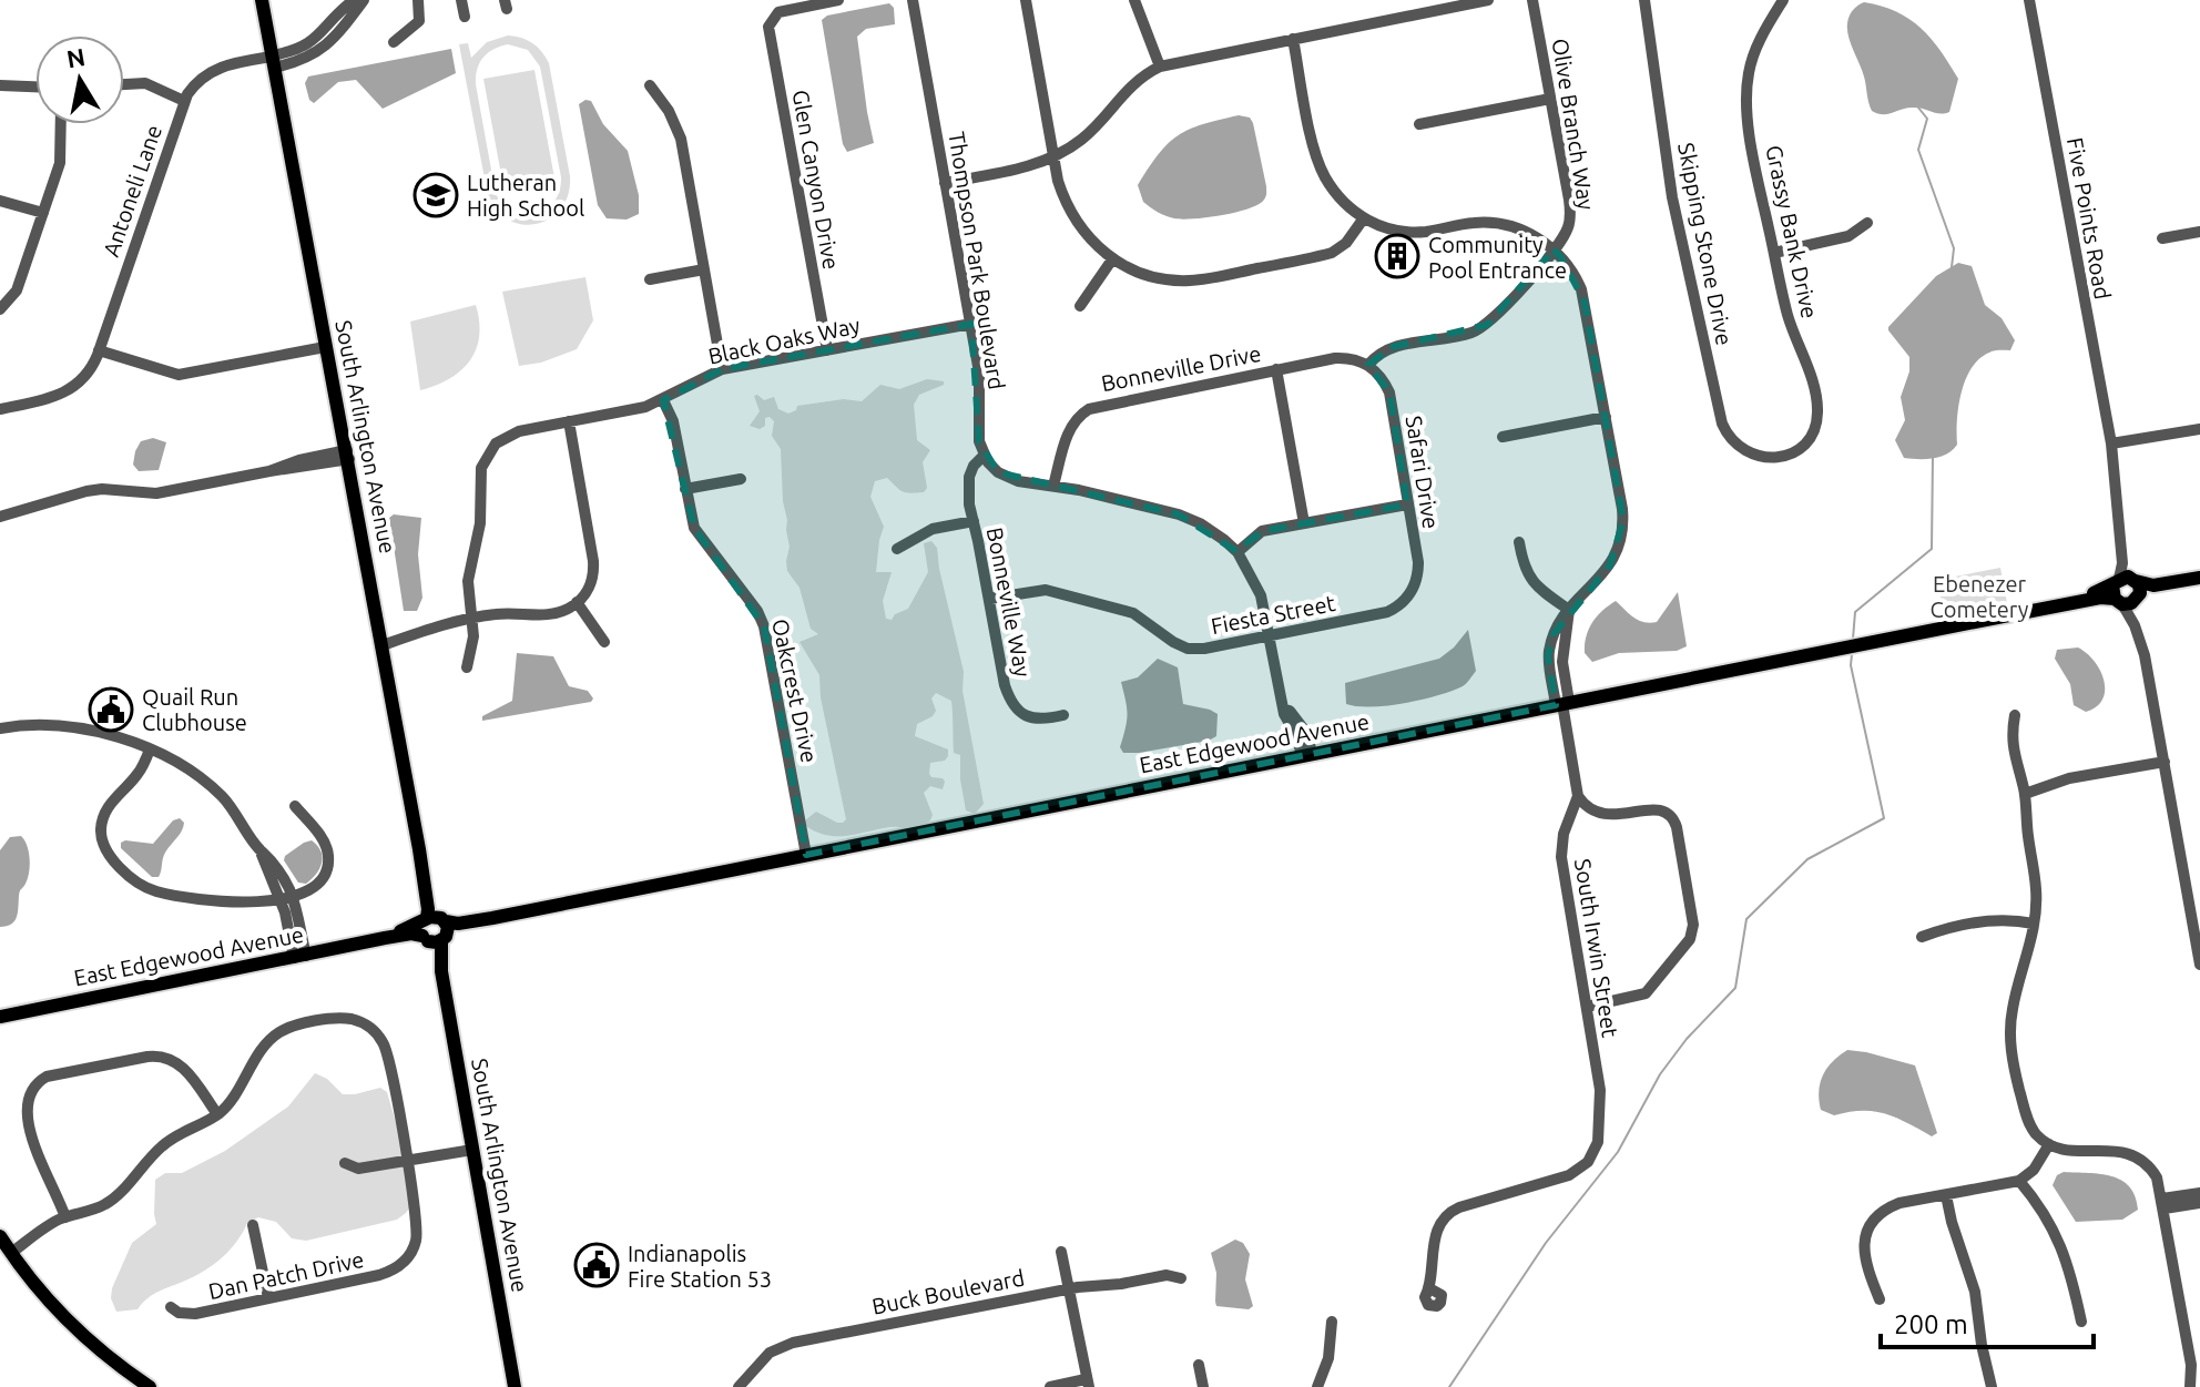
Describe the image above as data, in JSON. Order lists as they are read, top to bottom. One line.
{"streets":{"main road":["South Arlington Avenue","East Edgewood Avenue"],"street":["Olive Branch Way","Glen Canyon Drive","Antoneli Lane","Five Points Road","Grassy Bank Drive","Skipping Stone Drive","Thompson Park Boulevard","Black Oaks Way","Bonneville Drive","Safari Drive","Bonneville Way","Fiesta Street","Oakcrest Drive","South Irwin Street","Dan Patch Drive","Buck Boulevard"]},"crossings":[["Olive Branch Way","Bonneville Drive"],["Olive Branch Way","Safari Drive"],["Olive Branch Way","South Irwin Street"],["Glen Canyon Drive","Black Oaks Way"],["Antoneli Lane","South Arlington Avenue"],["Five Points Road","East Edgewood Avenue"],["Grassy Bank Drive","Skipping Stone Drive"],["Thompson Park Boulevard","Black Oaks Way"],["Thompson Park Boulevard","Bonneville Way"],["Black Oaks Way","Oakcrest Drive"],["Bonneville Drive","Safari Drive"],["South Arlington Avenue","East Edgewood Avenue"],["Safari Drive","Fiesta Street"],["Bonneville Way","Fiesta Street"],["Oakcrest Drive","East Edgewood Avenue"],["East Edgewood Avenue","South Irwin Street"]],"parks":["Ebenezer Cometery"],"places":{"school or university":["Lutheran High School"],"building":["Community Pool Entrance"],"public building":["Quail Run Clubhouse","Indianapolis Fire Station 53"]},"scale_bar":"200 m","north":"top"}
